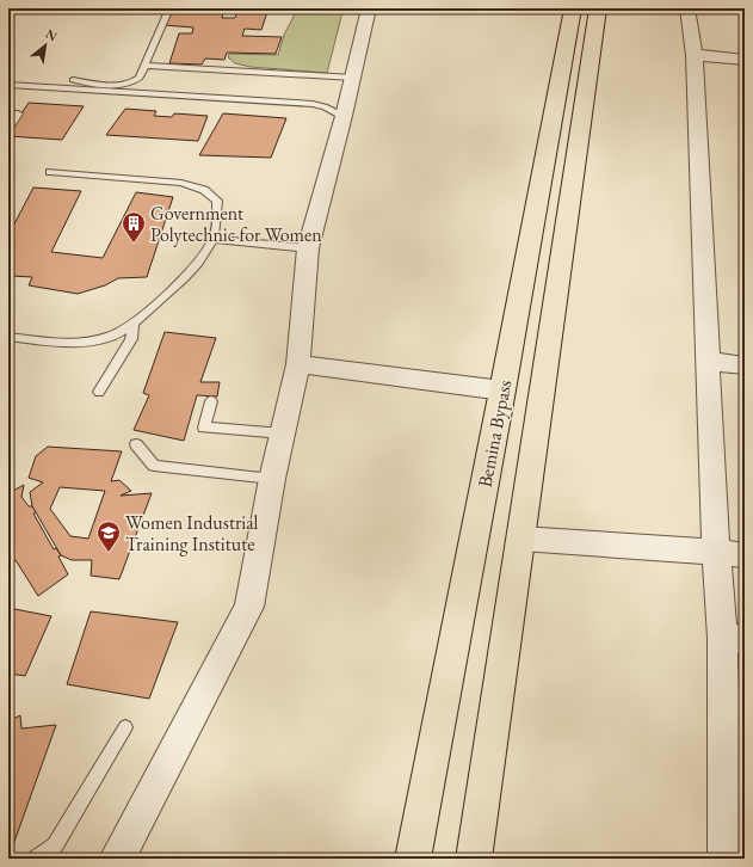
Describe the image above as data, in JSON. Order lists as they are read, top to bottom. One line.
{"streets":{"highway":["Bemina Bypass"]},"places":{"building":["Government Polytechnic for Women"],"school or university":["Women Industrial Training Institute"]},"north":"top right"}
